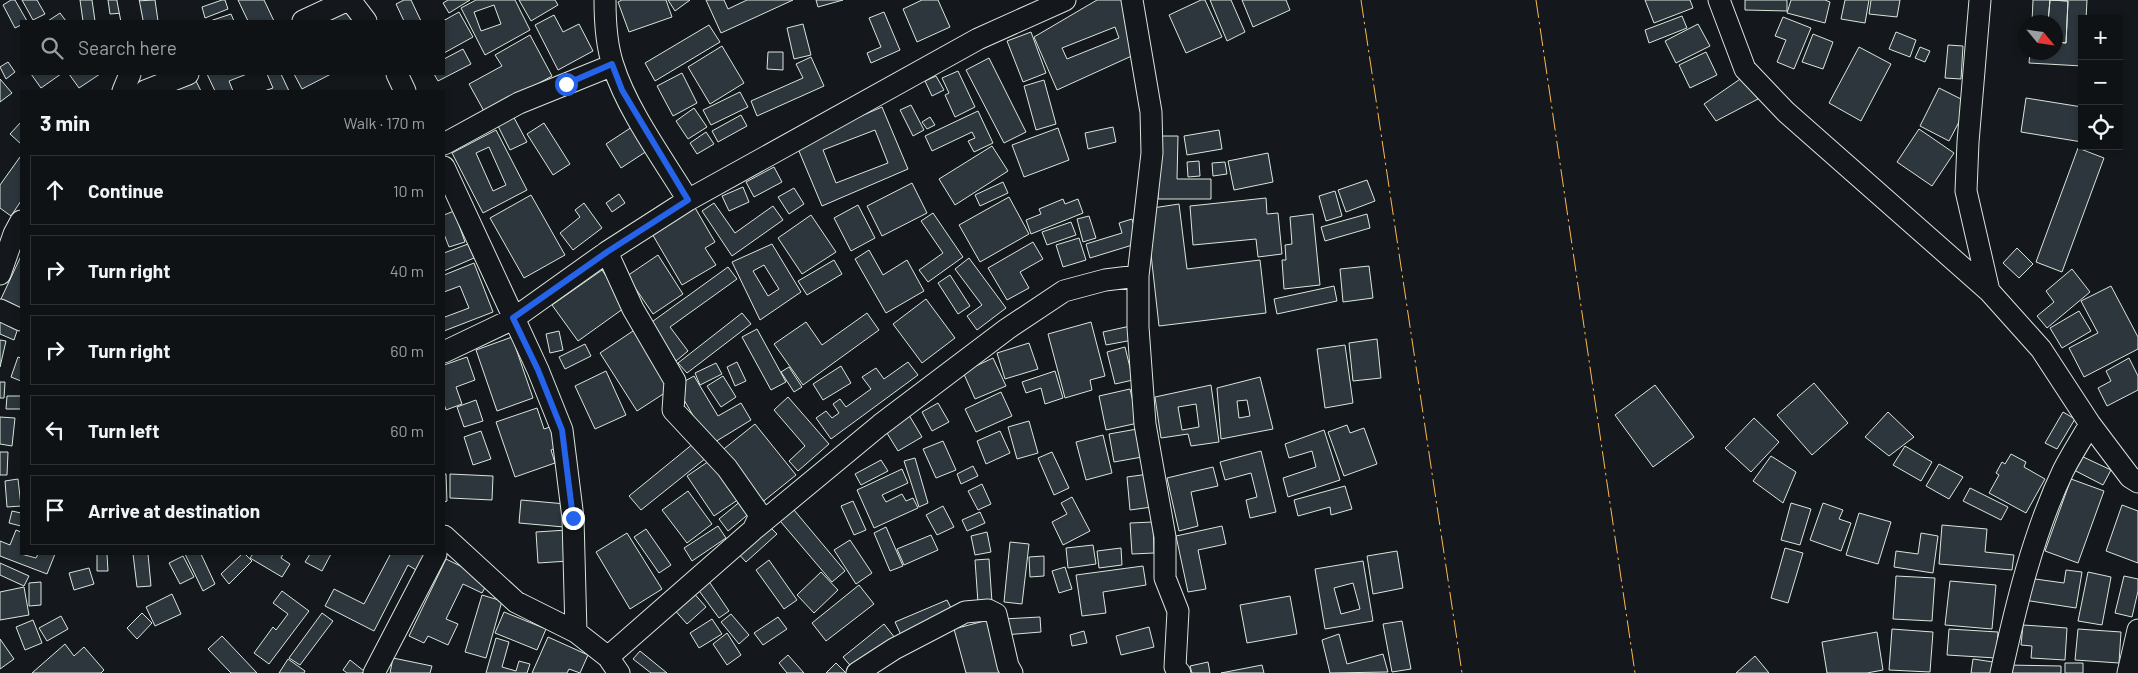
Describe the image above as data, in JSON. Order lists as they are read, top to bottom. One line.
{"north":"bottom right","page":{"map_buttons":["+","−"],"search":"Search here","heading":["3 min","Walk · 170 m"],"list":[["Continue","10 m"],["Turn right","40 m"],["Turn right","60 m"],["Turn left","60 m"],"Arrive at destination"]}}
